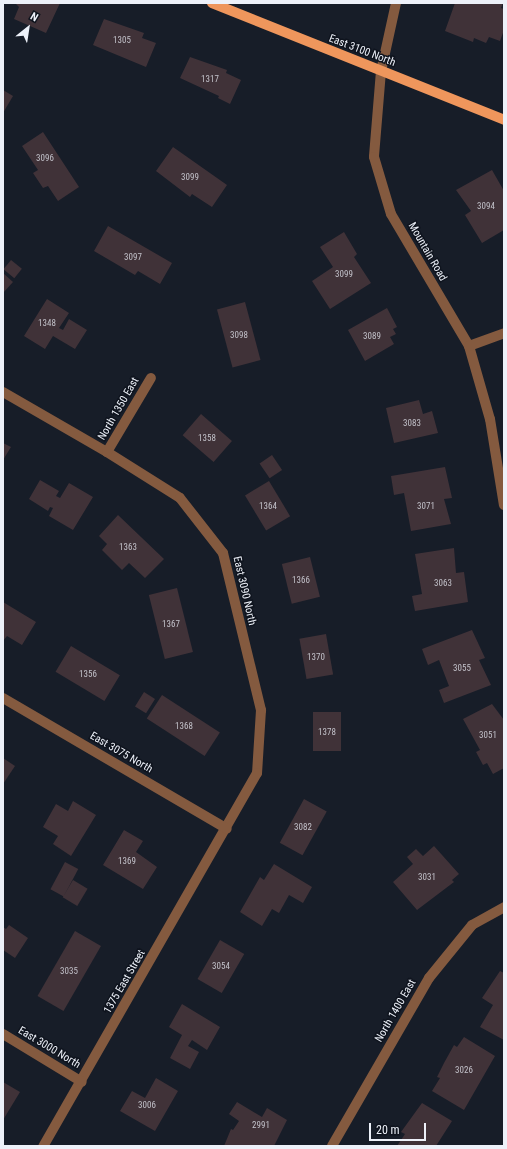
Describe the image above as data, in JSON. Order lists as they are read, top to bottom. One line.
{"streets":{"main road":["East 3100 North"],"street":["Mountain Road","North 1350 East","East 3090 North","East 3075 North","1375 East Street","North 1400 East","East 3000 North"]},"crossings":[["East 3100 North","Mountain Road"],["North 1350 East","East 3090 North"],["East 3090 North","East 3075 North"],["East 3090 North","1375 East Street"],["East 3075 North","1375 East Street"],["1375 East Street","East 3000 North"]],"house_numbers":["1305","1317","3096","3099","3094","3097","3099","1348","3098","3089","3083","1358","1364","3071","1363","1366","3063","1367","1370","3055","1356","1368","1378","3051","3082","1369","3031","3054","3035","3026","3006","2991"],"scale_bar":"20 m","north":"top right"}
